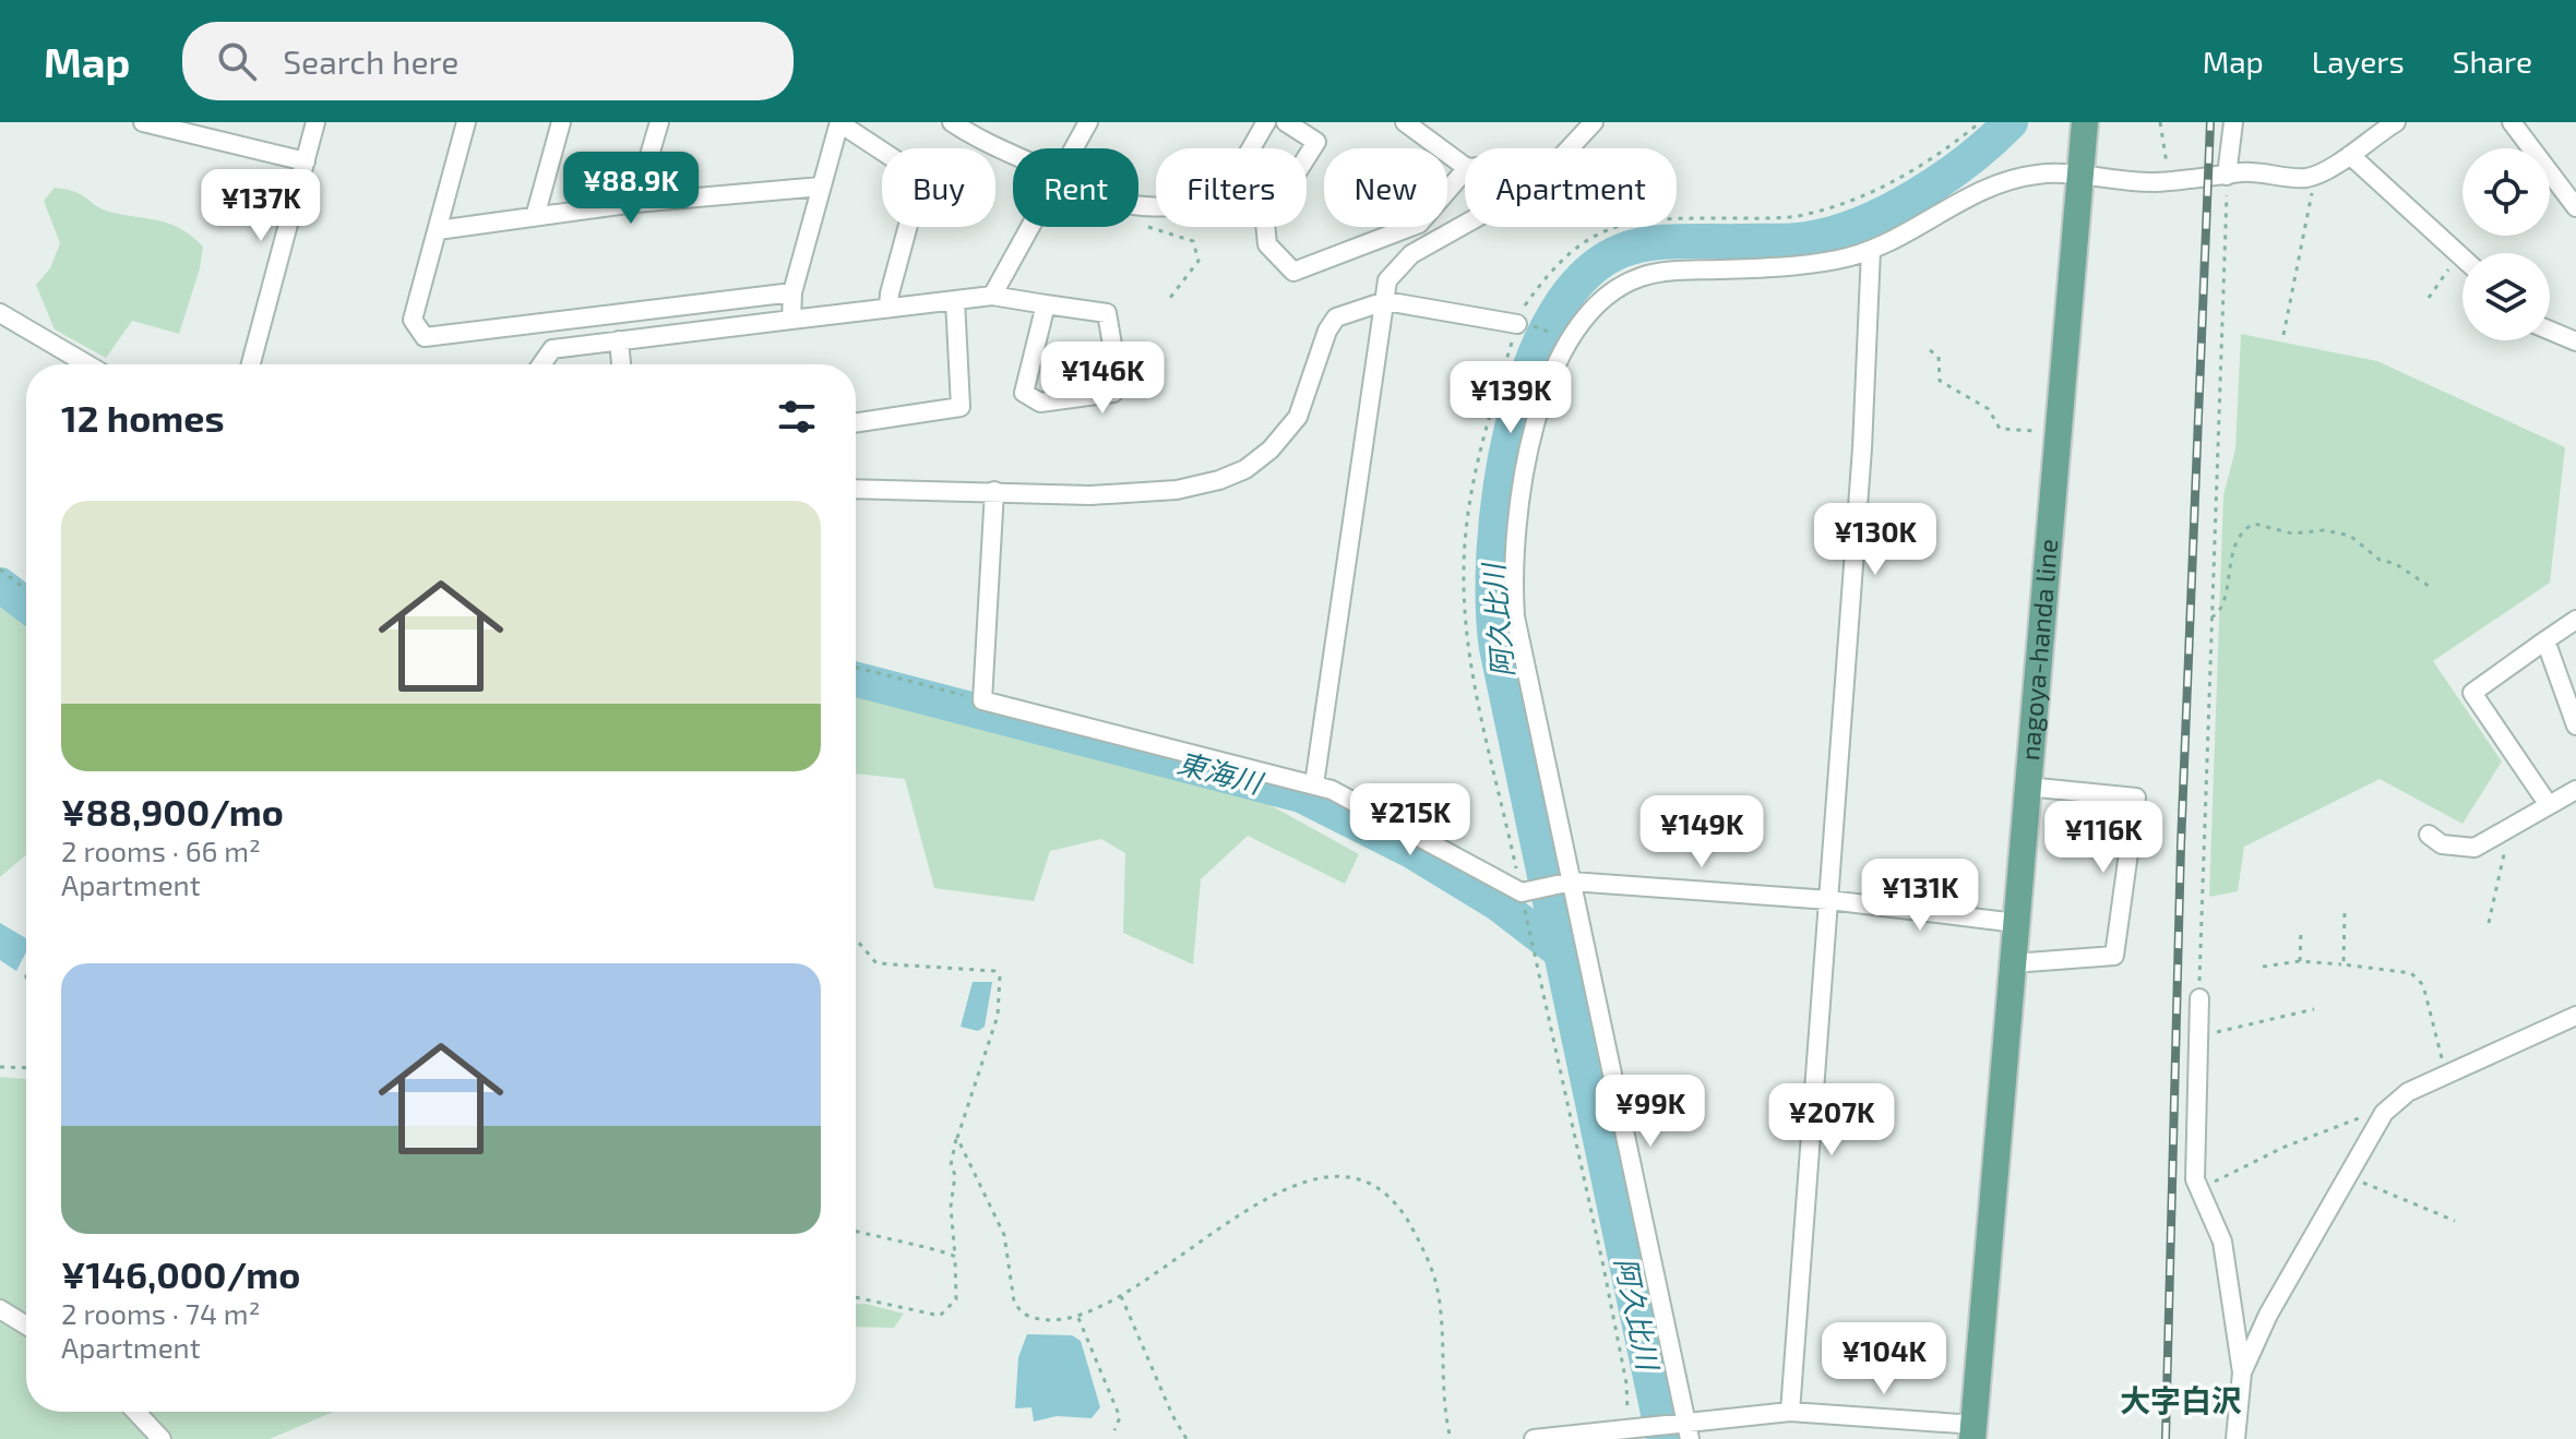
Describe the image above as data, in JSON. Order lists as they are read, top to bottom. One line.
{"streets":{"main road":["nagoya-handa line"]},"districts":["大字白沢"],"water":["阿久比川","東海川"],"page":{"header":"Map","search":"Search here","nav":["Map","Layers","Share"],"chip":["Buy","Rent","Filters","New","Apartment"],"price":["¥88.9K","¥137K","¥146K","¥139K","¥130K","¥215K","¥149K","¥116K","¥131K","¥99K","¥207K","¥104K"],"heading":"12 homes","list":[{"name":"¥88,900/mo","note":"2 rooms · 66 m² · Apartment"},{"name":"¥146,000/mo","note":"2 rooms · 74 m² · Apartment"}]}}
